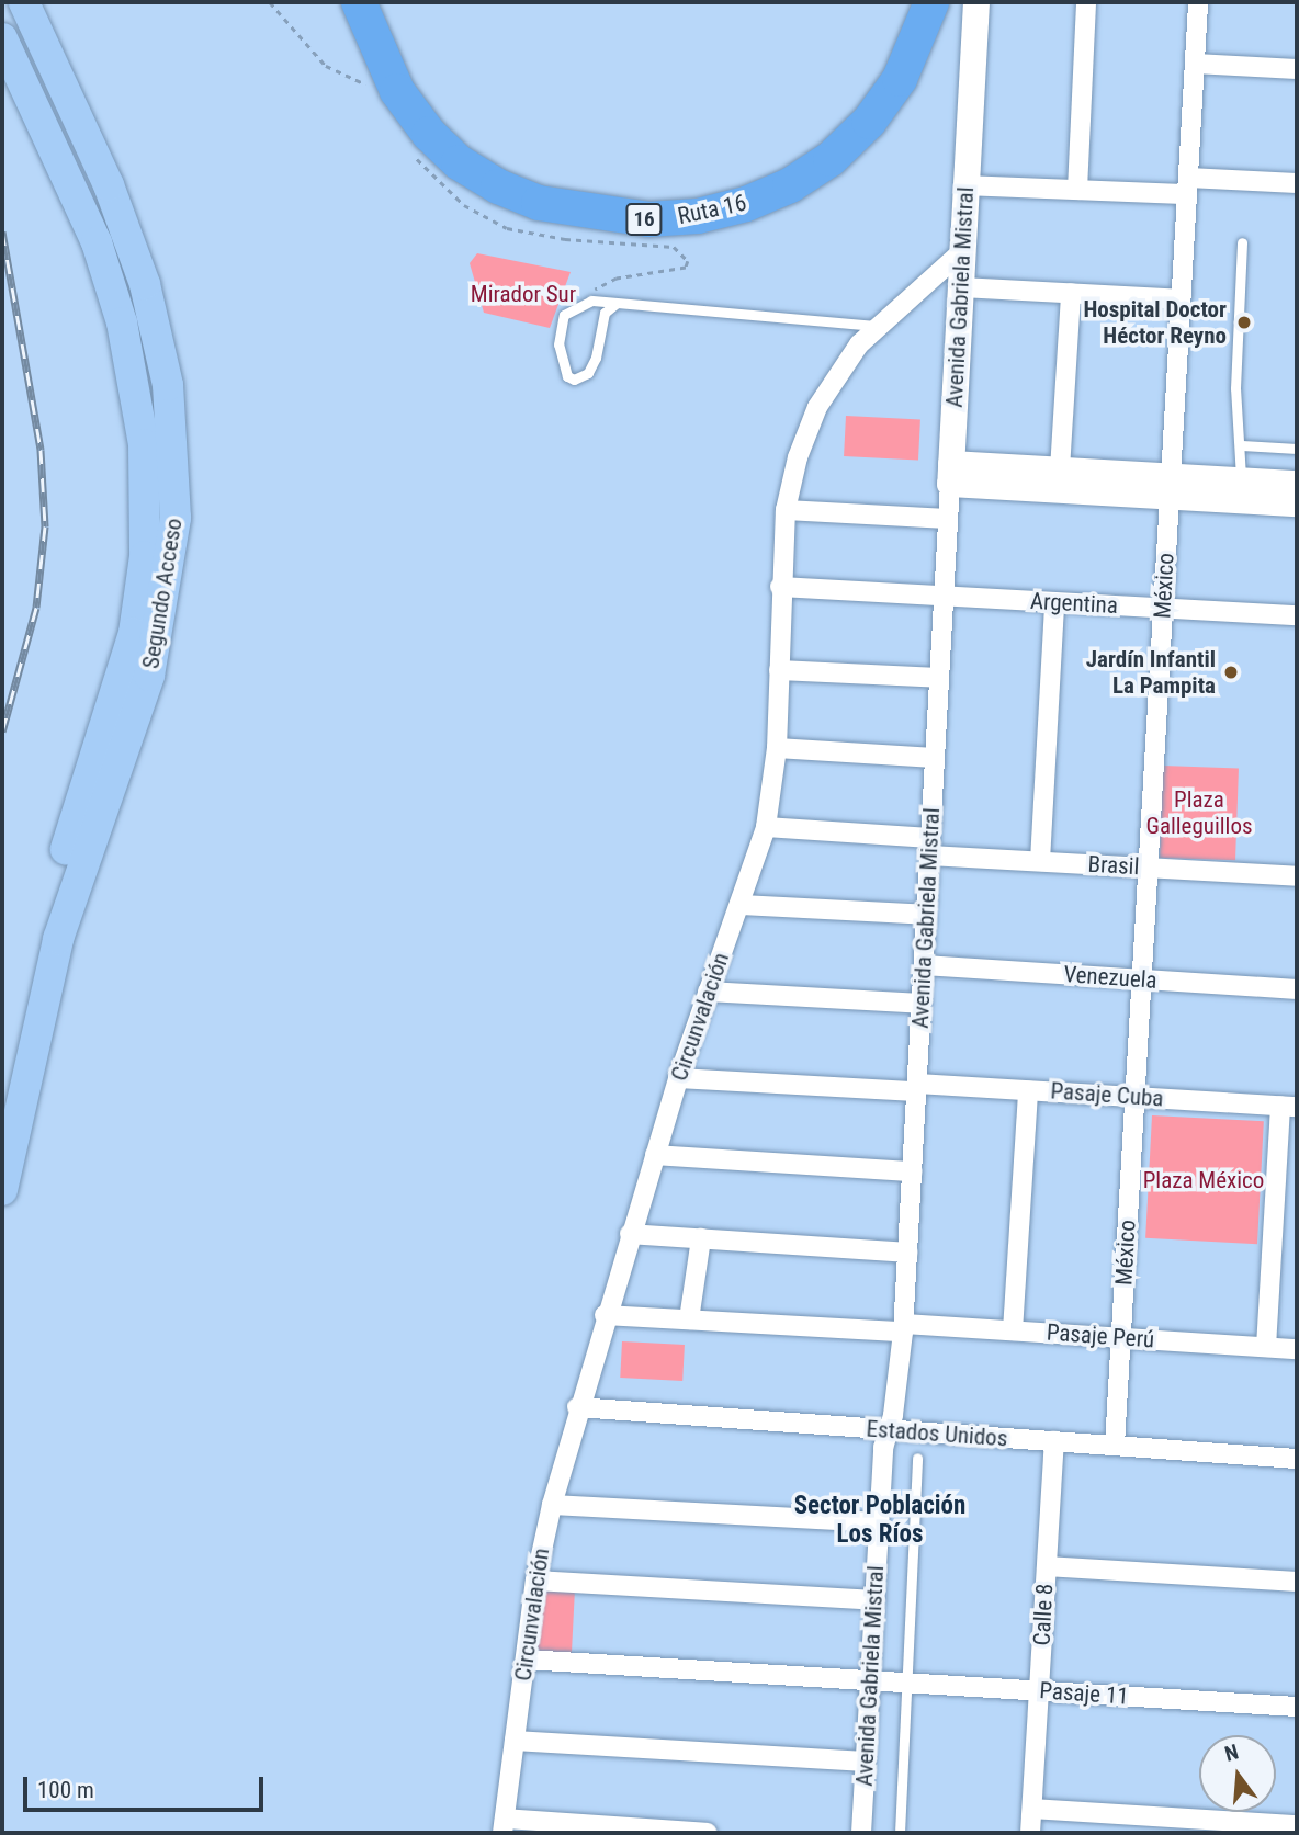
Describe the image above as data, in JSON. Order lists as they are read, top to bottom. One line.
{"streets":{"highway":["Ruta 16","16"],"main road":["Segundo Acceso"],"street":["Avenida Gabriela Mistral","México","Argentina","Brasil","Venezuela","Circunvalación","Pasaje Cuba","Pasaje Perú","Estados Unidos","Calle 8","Pasaje 11"]},"crossings":[["Avenida Gabriela Mistral","Argentina"],["Avenida Gabriela Mistral","Brasil"],["Avenida Gabriela Mistral","Venezuela"],["Avenida Gabriela Mistral","Circunvalación"],["Avenida Gabriela Mistral","Pasaje Cuba"],["Avenida Gabriela Mistral","Pasaje Perú"],["Avenida Gabriela Mistral","Estados Unidos"],["Avenida Gabriela Mistral","Pasaje 11"],["México","Argentina"],["México","Brasil"],["México","Venezuela"],["México","Pasaje Cuba"],["México","Pasaje Perú"],["México","Estados Unidos"],["Argentina","Circunvalación"],["Brasil","Circunvalación"],["Circunvalación","Pasaje Cuba"],["Circunvalación","Pasaje Perú"],["Circunvalación","Estados Unidos"],["Circunvalación","Pasaje 11"],["Estados Unidos","Calle 8"],["Calle 8","Pasaje 11"]],"districts":["Sector Población Los Ríos"],"parks":["Mirador Sur","Plaza Galleguillos","Plaza México"],"places":["Hospital Doctor Héctor Reyno","Jardín Infantil La Pampita"],"scale_bar":"100 m","north":"top"}
